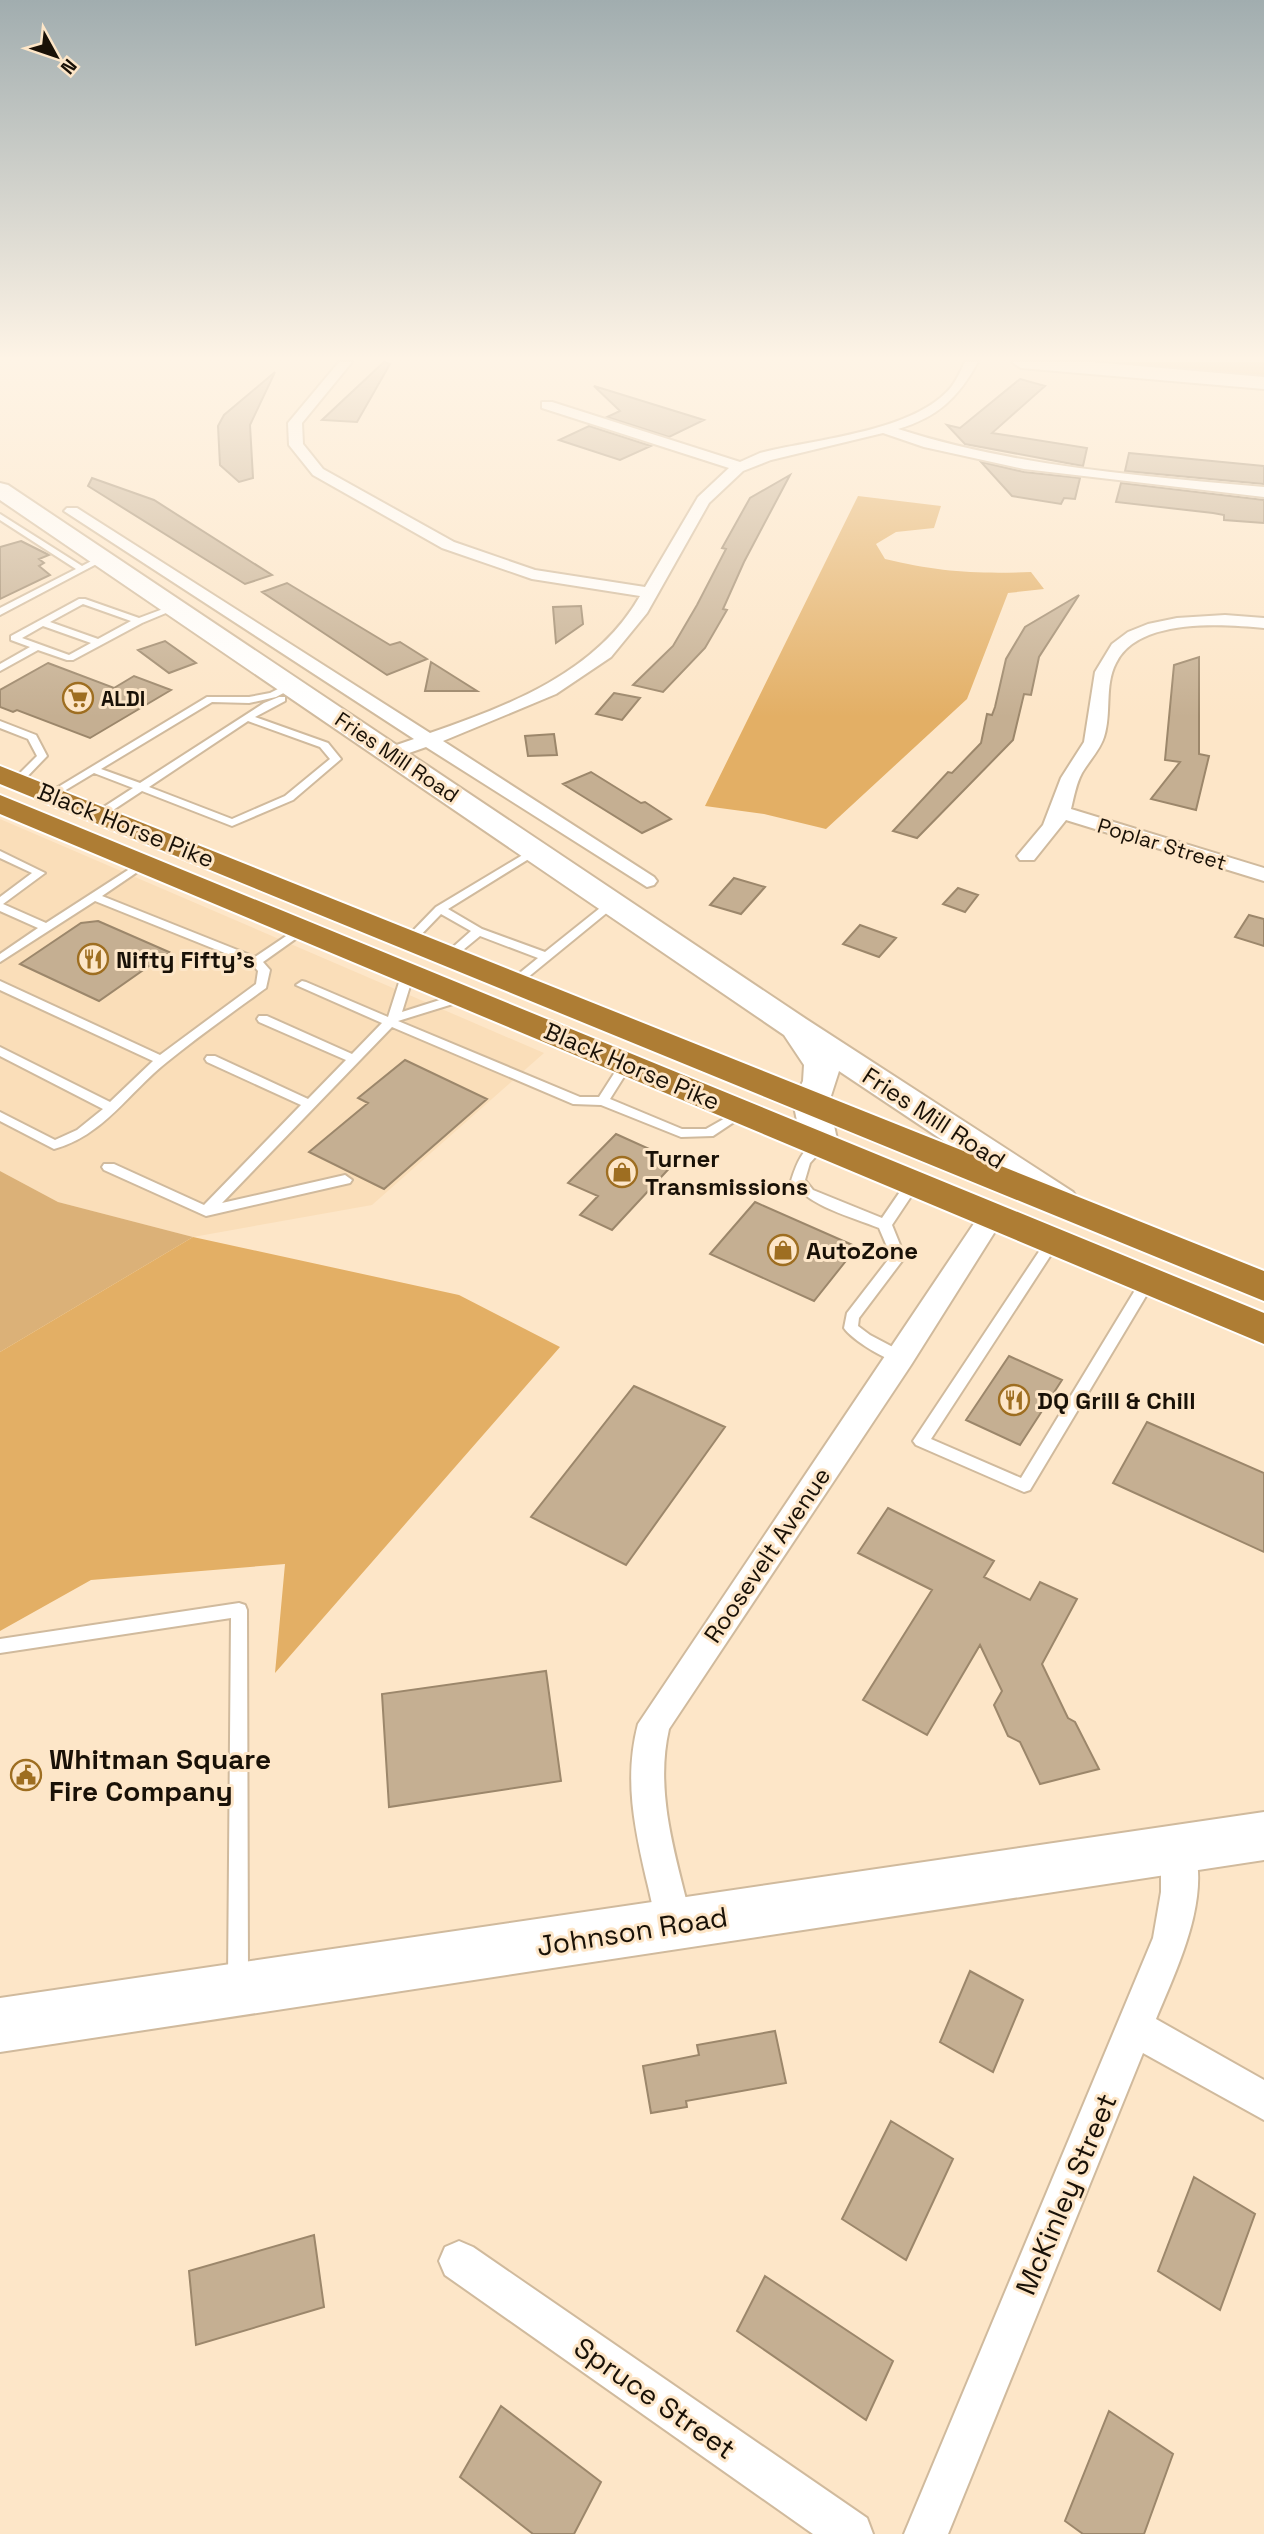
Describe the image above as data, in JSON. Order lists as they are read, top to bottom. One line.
{"streets":{"highway":["Black Horse Pike"],"main road":["Fries Mill Road","Johnson Road"],"street":["Poplar Street","Roosevelt Avenue","McKinley Street","Spruce Street"]},"crossings":[["Fries Mill Road","Black Horse Pike"],["Black Horse Pike","Roosevelt Avenue"],["Roosevelt Avenue","Johnson Road"],["Johnson Road","McKinley Street"]],"places":{"supermarket":["ALDI"],"restaurant":["Nifty Fifty's","DQ Grill & Chill"],"shop":["Turner Transmissions","AutoZone"],"public building":["Whitman Square Fire Company"]},"north":"bottom right"}
